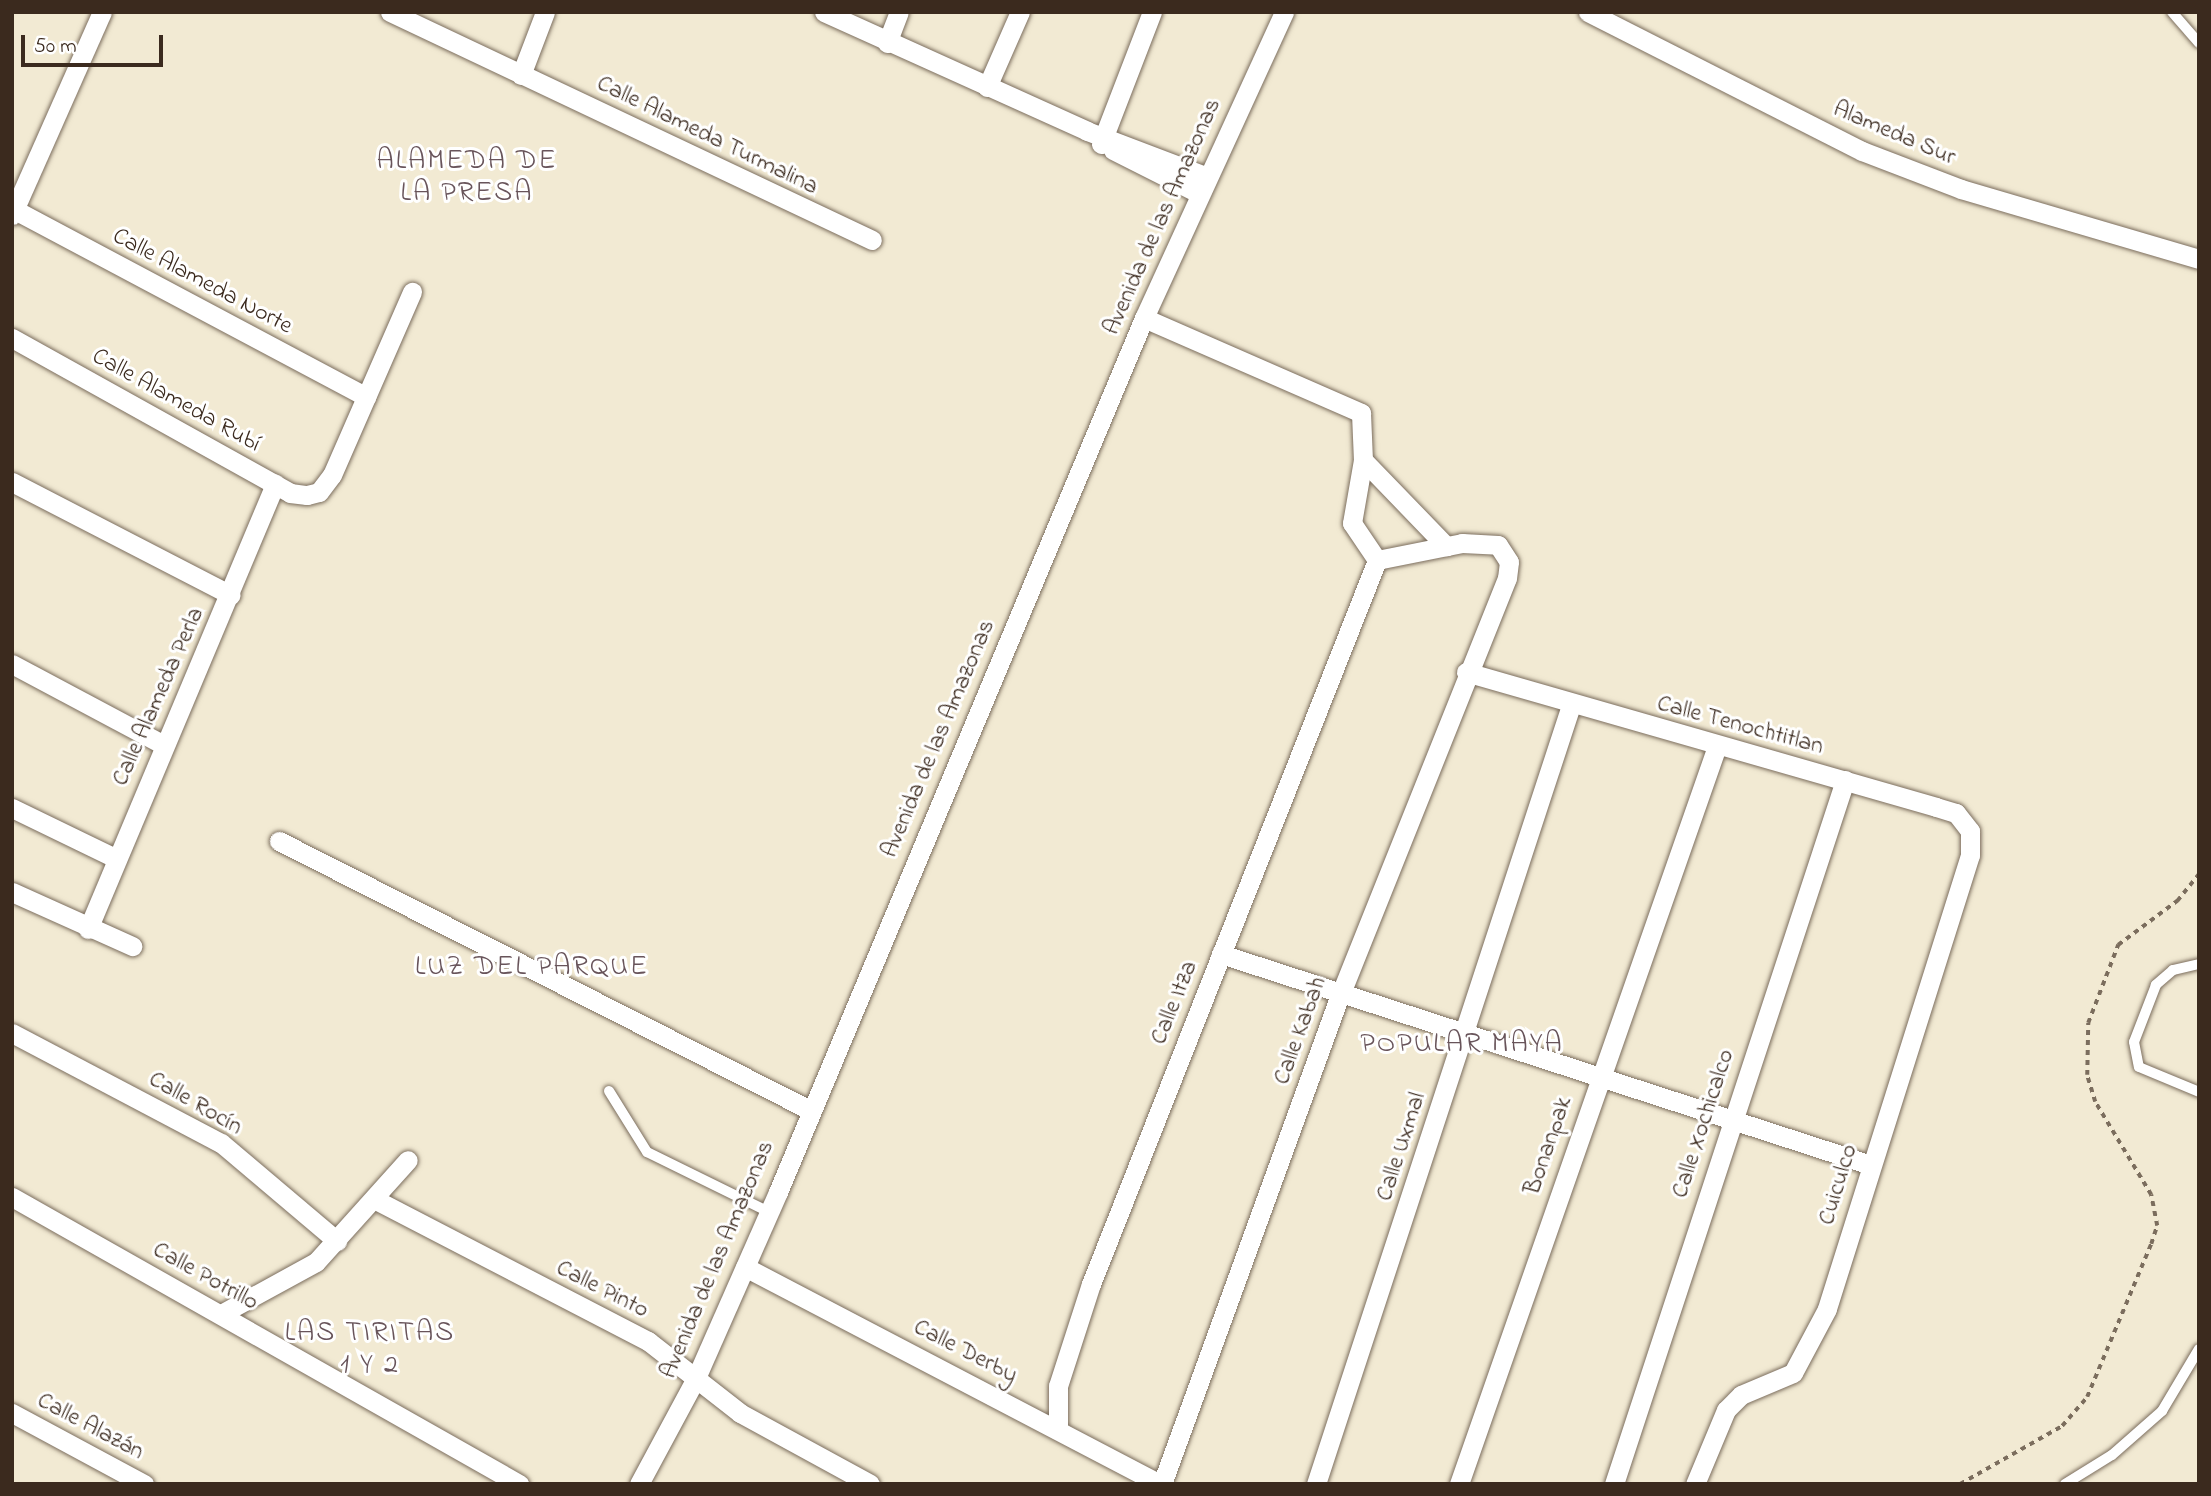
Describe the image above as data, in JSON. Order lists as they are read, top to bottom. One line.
{"streets":{"street":["Alameda Sur","Calle Alameda Turmalina","Avenida de las Amazonas","Calle Alameda Norte","Calle Alameda Rubí","Calle Alameda Perla","Calle Tenochtitlan","Calle Itza","Calle Kabah","Calle Rocín","Calle Xochicalco","Bonanpak","Calle Uxmal","Cuiculco","Calle Potrillo","Calle Pinto","Calle Derby","Calle Alazán"]},"crossings":[["Avenida de las Amazonas","Calle Pinto"],["Avenida de las Amazonas","Calle Derby"],["Calle Alameda Norte","Calle Alameda Rubí"],["Calle Alameda Rubí","Calle Alameda Perla"],["Calle Tenochtitlan","Calle Kabah"],["Calle Tenochtitlan","Calle Xochicalco"],["Calle Tenochtitlan","Bonanpak"],["Calle Tenochtitlan","Calle Uxmal"],["Calle Tenochtitlan","Cuiculco"],["Calle Itza","Calle Derby"],["Calle Kabah","Calle Derby"]],"districts":["ALAMEDA DE LA PRESA","LUZ DEL PARQUE","POPULAR MAYA","LAS TIRITAS 1 Y 2"],"scale_bar":"50 m"}
